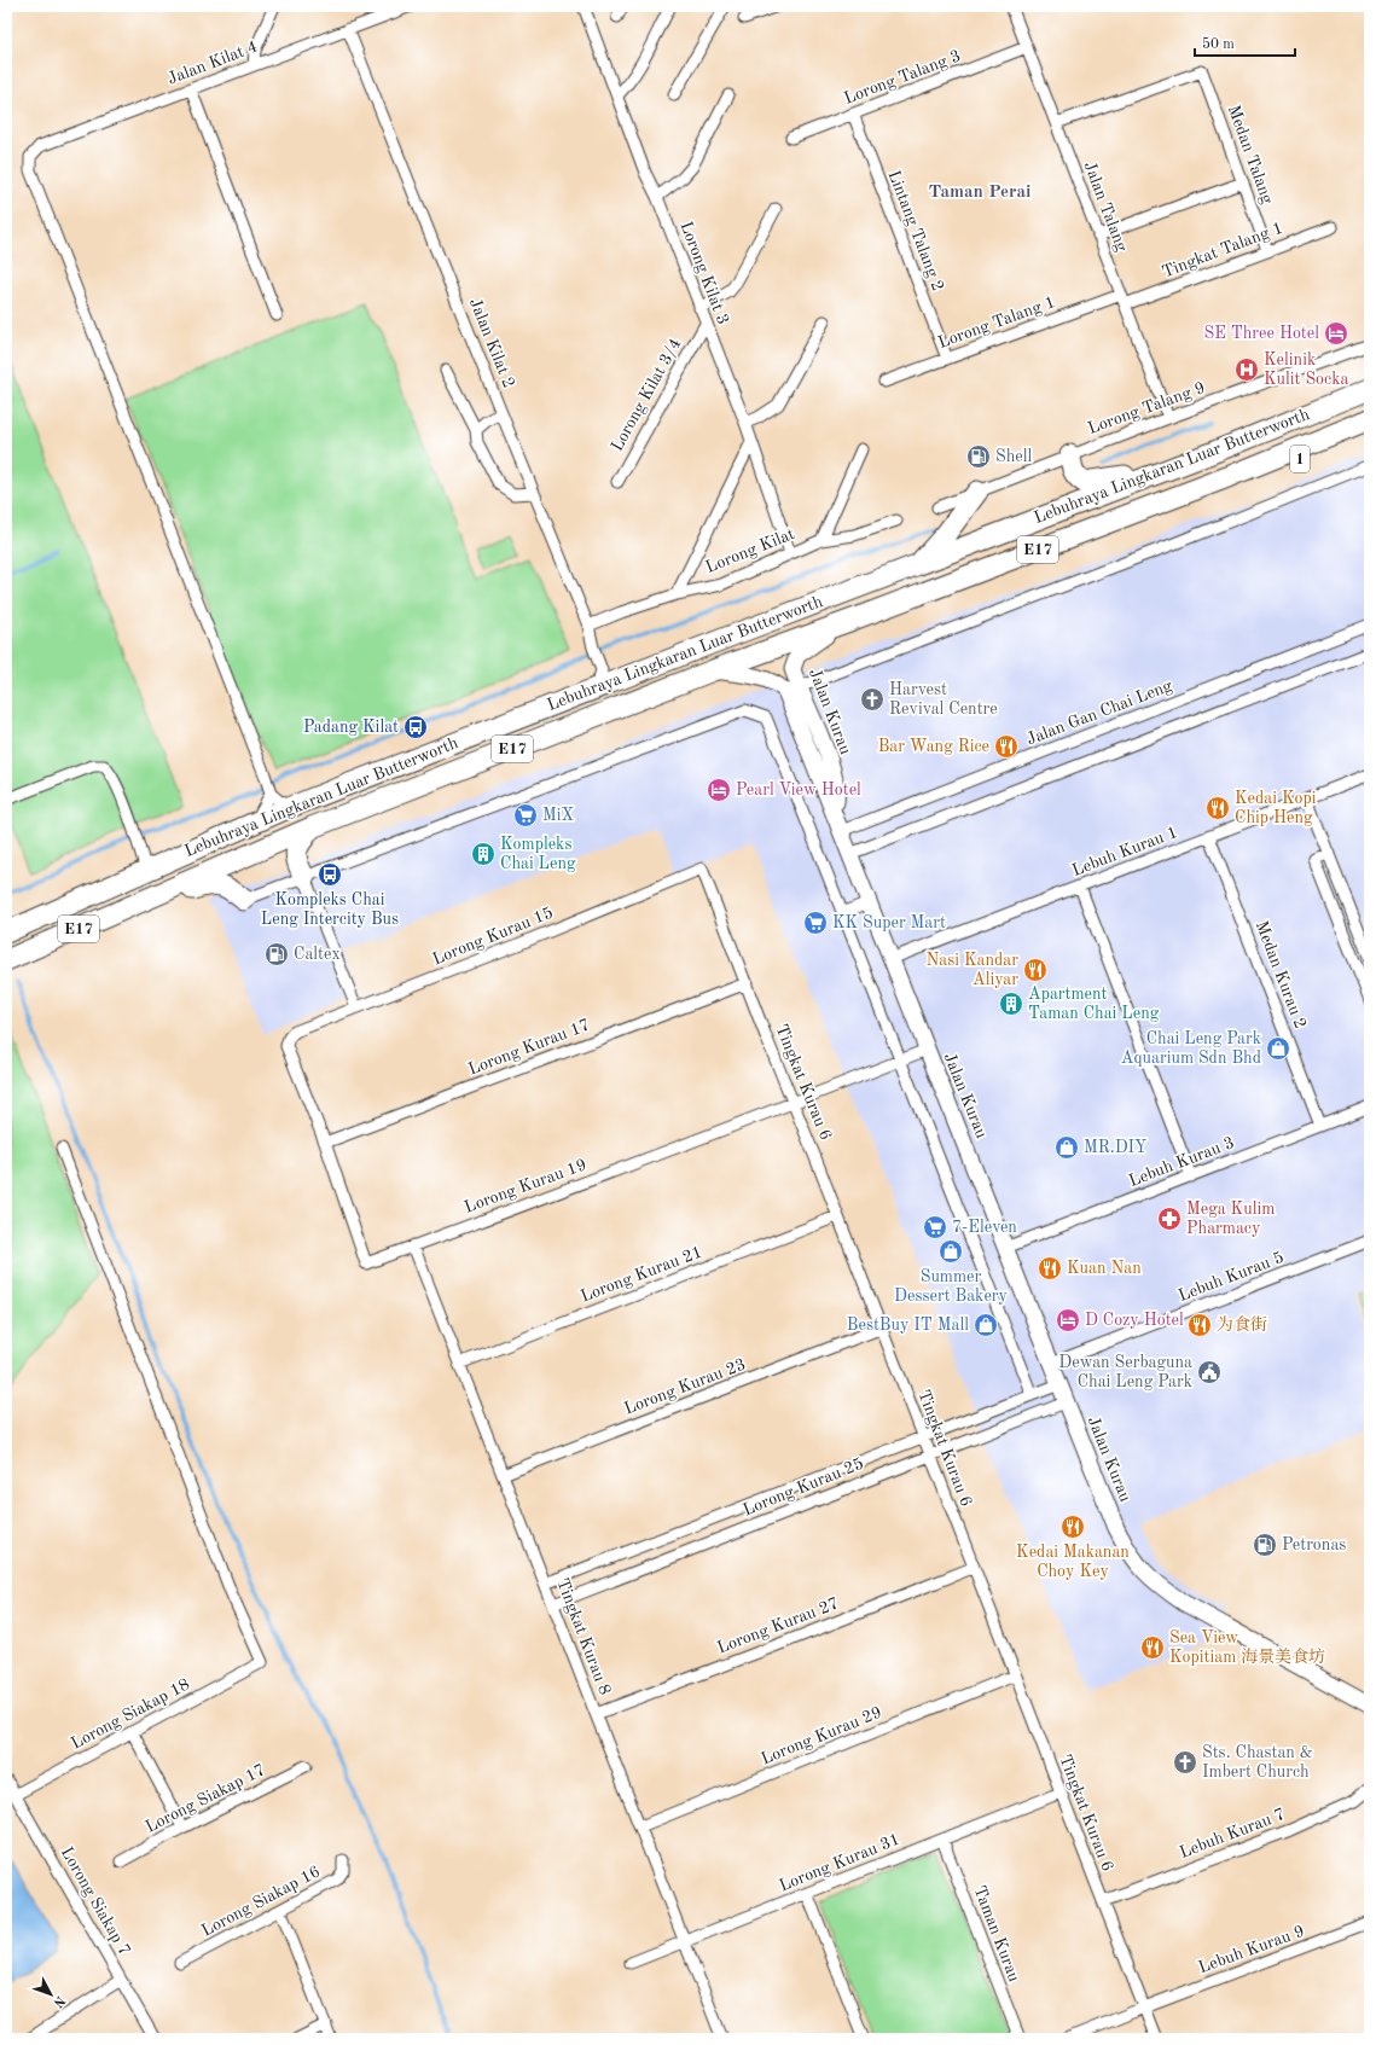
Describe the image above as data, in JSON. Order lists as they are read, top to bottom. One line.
{"streets":{"highway":["1","Lebuhraya Lingkaran Luar Butterworth","E17"],"street":["Jalan Kilat 4","Lorong Talang 3","Medan Talang","Jalan Talang","Lintang Talang 2","Tingkat Talang 1","Lorong Kilat 3","Lorong Talang 1","Jalan Kilat 2","Lorong Kilat 3/4","Lorong Talang 9","Lorong Kilat","Jalan Kurau","Jalan Gan Chai Leng","Lebuh Kurau 1","Lorong Kurau 15","Medan Kurau 2","Lorong Kurau 17","Tingkat Kurau 6","Lebuh Kurau 3","Lorong Kurau 19","Lorong Kurau 21","Lebuh Kurau 5","Lorong Kurau 23","Lorong Kurau 25","Lorong Kurau 27","Tingkat Kurau 8","Lorong Siakap 18","Lorong Kurau 29","Lorong Siakap 17","Lebuh Kurau 7","Lorong Kurau 31","Lorong Siakap 7","Lorong Siakap 16","Taman Kurau","Lebuh Kurau 9"]},"crossings":[["Jalan Kilat 4","Jalan Kilat 2"],["Lorong Talang 3","Jalan Talang"],["Lorong Talang 3","Lintang Talang 2"],["Medan Talang","Jalan Talang"],["Medan Talang","Tingkat Talang 1"],["Jalan Talang","Tingkat Talang 1"],["Jalan Talang","Lorong Talang 1"],["Jalan Talang","Lorong Talang 9"],["Lintang Talang 2","Lorong Talang 1"],["Tingkat Talang 1","Lorong Talang 1"],["Lorong Kilat 3","Lorong Kilat 3/4"],["Lorong Kilat 3","Lorong Kilat"],["Jalan Kilat 2","Lebuhraya Lingkaran Luar Butterworth"],["Jalan Kilat 2","Lorong Kilat"],["1","Lebuhraya Lingkaran Luar Butterworth"],["Lebuhraya Lingkaran Luar Butterworth","Jalan Kurau"],["Jalan Kurau","Jalan Gan Chai Leng"],["Jalan Kurau","Lebuh Kurau 1"],["Jalan Kurau","Lebuh Kurau 3"],["Jalan Kurau","Lorong Kurau 19"],["Jalan Kurau","Lebuh Kurau 5"],["Jalan Kurau","Lorong Kurau 25"],["Lebuh Kurau 1","Medan Kurau 2"],["Lorong Kurau 15","Tingkat Kurau 6"],["Lorong Kurau 15","Lorong Kurau 19"],["Medan Kurau 2","Lebuh Kurau 3"],["Lorong Kurau 17","Tingkat Kurau 6"],["Lorong Kurau 17","Lorong Kurau 19"],["Tingkat Kurau 6","Lorong Kurau 19"],["Tingkat Kurau 6","Lorong Kurau 21"],["Tingkat Kurau 6","Lorong Kurau 23"],["Tingkat Kurau 6","Lorong Kurau 25"],["Tingkat Kurau 6","Lorong Kurau 27"],["Tingkat Kurau 6","Lorong Kurau 29"],["Tingkat Kurau 6","Lebuh Kurau 7"],["Tingkat Kurau 6","Lorong Kurau 31"],["Tingkat Kurau 6","Lebuh Kurau 9"],["Lorong Kurau 19","Tingkat Kurau 8"],["Lorong Kurau 21","Tingkat Kurau 8"],["Lorong Kurau 23","Tingkat Kurau 8"],["Lorong Kurau 25","Tingkat Kurau 8"],["Lorong Kurau 27","Tingkat Kurau 8"],["Tingkat Kurau 8","Lorong Kurau 29"],["Tingkat Kurau 8","Lorong Kurau 31"],["Lorong Siakap 18","Lorong Siakap 7"],["Lorong Kurau 31","Taman Kurau"]],"districts":["Taman Perai"],"places":{"hotel":["SE Three Hotel","Pearl View Hotel","D Cozy Hotel"],"hospital":["Kelinik Kulit Socka"],"fuel station":["Shell","Caltex","Petronas"],"church":["Harvest Revival Centre","Sts. Chastan & Imbert Church"],"bus stop":["Padang Kilat","Kompleks Chai Leng Intercity Bus"],"restaurant":["Bar Wang Rice","Kedai Kopi Chip Heng","Nasi Kandar Aliyar","Kuan Nan","为食街","Kedai Makanan Choy Key","Sea View Kopitiam 海景美食坊"],"supermarket":["MiX","KK Super Mart","7-Eleven"],"building":["Kompleks Chai Leng","Apartment Taman Chai Leng"],"shop":["Chai Leng Park Aquarium Sdn Bhd","MR.DIY","Summer Dessert Bakery","BestBuy IT Mall"],"pharmacy":["Mega Kulim Pharmacy"],"public building":["Dewan Serbaguna Chai Leng Park"]},"scale_bar":"50 m","north":"bottom right"}
